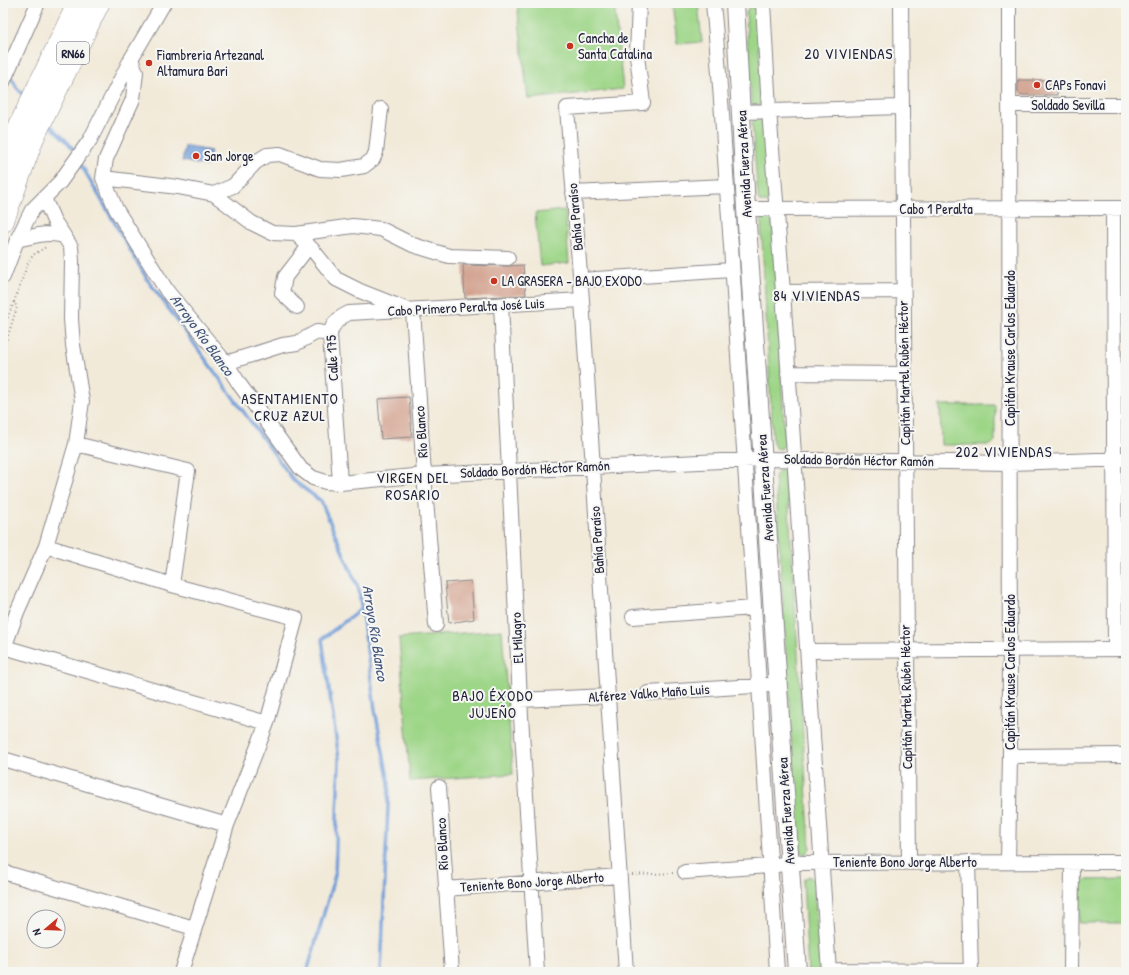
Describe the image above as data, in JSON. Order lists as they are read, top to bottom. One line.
{"streets":{"highway":["RN66"],"main road":["Avenida Fuerza Aérea"],"street":["Soldado Sevilla","Cabo 1 Peralta","Bahía Paraíso","Cabo Primero Peralta José Luis","Capitán Krause Carlos Eduardo","Calle 175","Capitán Martel Rubén Héctor","Río Blanco","Soldado Bordón Héctor Ramón","El Milagro","Alférez Valko Maño Luis","Teniente Bono Jorge Alberto"]},"crossings":[["Soldado Sevilla","Capitán Krause Carlos Eduardo"],["Avenida Fuerza Aérea","Cabo 1 Peralta"],["Avenida Fuerza Aérea","Soldado Bordón Héctor Ramón"],["Avenida Fuerza Aérea","Alférez Valko Maño Luis"],["Avenida Fuerza Aérea","Teniente Bono Jorge Alberto"],["Cabo 1 Peralta","Capitán Krause Carlos Eduardo"],["Cabo 1 Peralta","Capitán Martel Rubén Héctor"],["Bahía Paraíso","Cabo Primero Peralta José Luis"],["Bahía Paraíso","Soldado Bordón Héctor Ramón"],["Bahía Paraíso","Alférez Valko Maño Luis"],["Bahía Paraíso","Teniente Bono Jorge Alberto"],["Cabo Primero Peralta José Luis","Calle 175"],["Cabo Primero Peralta José Luis","Río Blanco"],["Cabo Primero Peralta José Luis","El Milagro"],["Capitán Krause Carlos Eduardo","Soldado Bordón Héctor Ramón"],["Capitán Krause Carlos Eduardo","Teniente Bono Jorge Alberto"],["Calle 175","Soldado Bordón Héctor Ramón"],["Capitán Martel Rubén Héctor","Soldado Bordón Héctor Ramón"],["Capitán Martel Rubén Héctor","Teniente Bono Jorge Alberto"],["Río Blanco","Soldado Bordón Héctor Ramón"],["Río Blanco","Teniente Bono Jorge Alberto"],["Soldado Bordón Héctor Ramón","El Milagro"],["El Milagro","Alférez Valko Maño Luis"],["El Milagro","Teniente Bono Jorge Alberto"]],"districts":["20 VIVIENDAS","84 VIVIENDAS","ASENTAMIENTO CRUZ AZUL","202 VIVIENDAS","VIRGEN DEL ROSARIO","BAJO ÉXODO JUJEÑO"],"water":["Arroyo Río Blanco"],"places":["Cancha de Santa Catalina","Fiambreria Artezanal Altamura Bari","CAPs Fonavi","San Jorge","LA GRASERA - BAJO EXODO"],"north":"left"}
